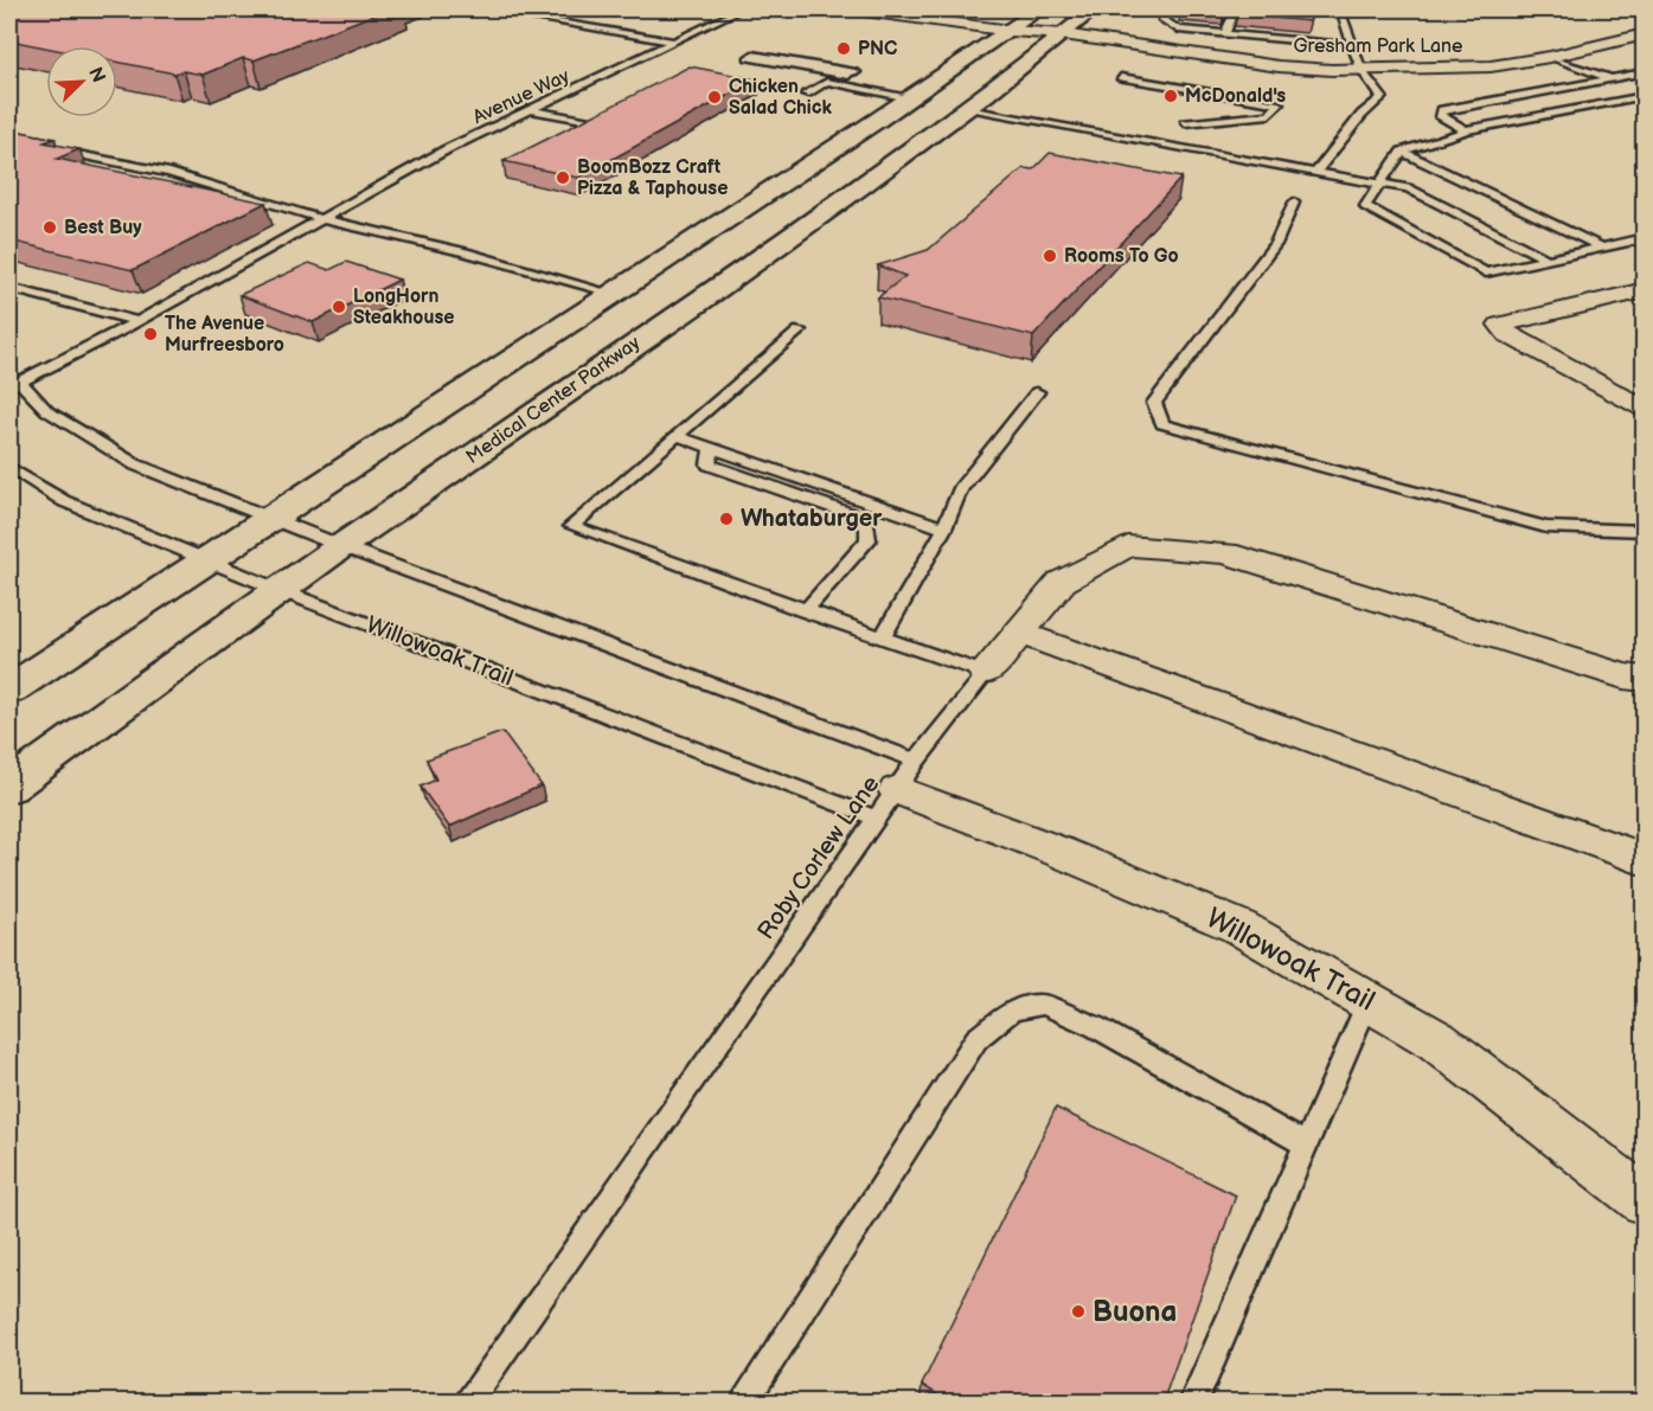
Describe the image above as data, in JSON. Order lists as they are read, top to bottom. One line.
{"streets":{"main road":["Medical Center Parkway"],"street":["Gresham Park Lane","Willowoak Trail"],"lane":["Avenue Way","Roby Corlew Lane"]},"crossings":[["Gresham Park Lane","Medical Center Parkway"],["Medical Center Parkway","Willowoak Trail"],["Willowoak Trail","Roby Corlew Lane"]],"places":["PNC","McDonald's","Chicken Salad Chick","BoomBozz Craft Pizza & Taphouse","Best Buy","Rooms To Go","LongHorn Steakhouse","The Avenue Murfreesboro","Whataburger","Buona"],"north":"top right"}
